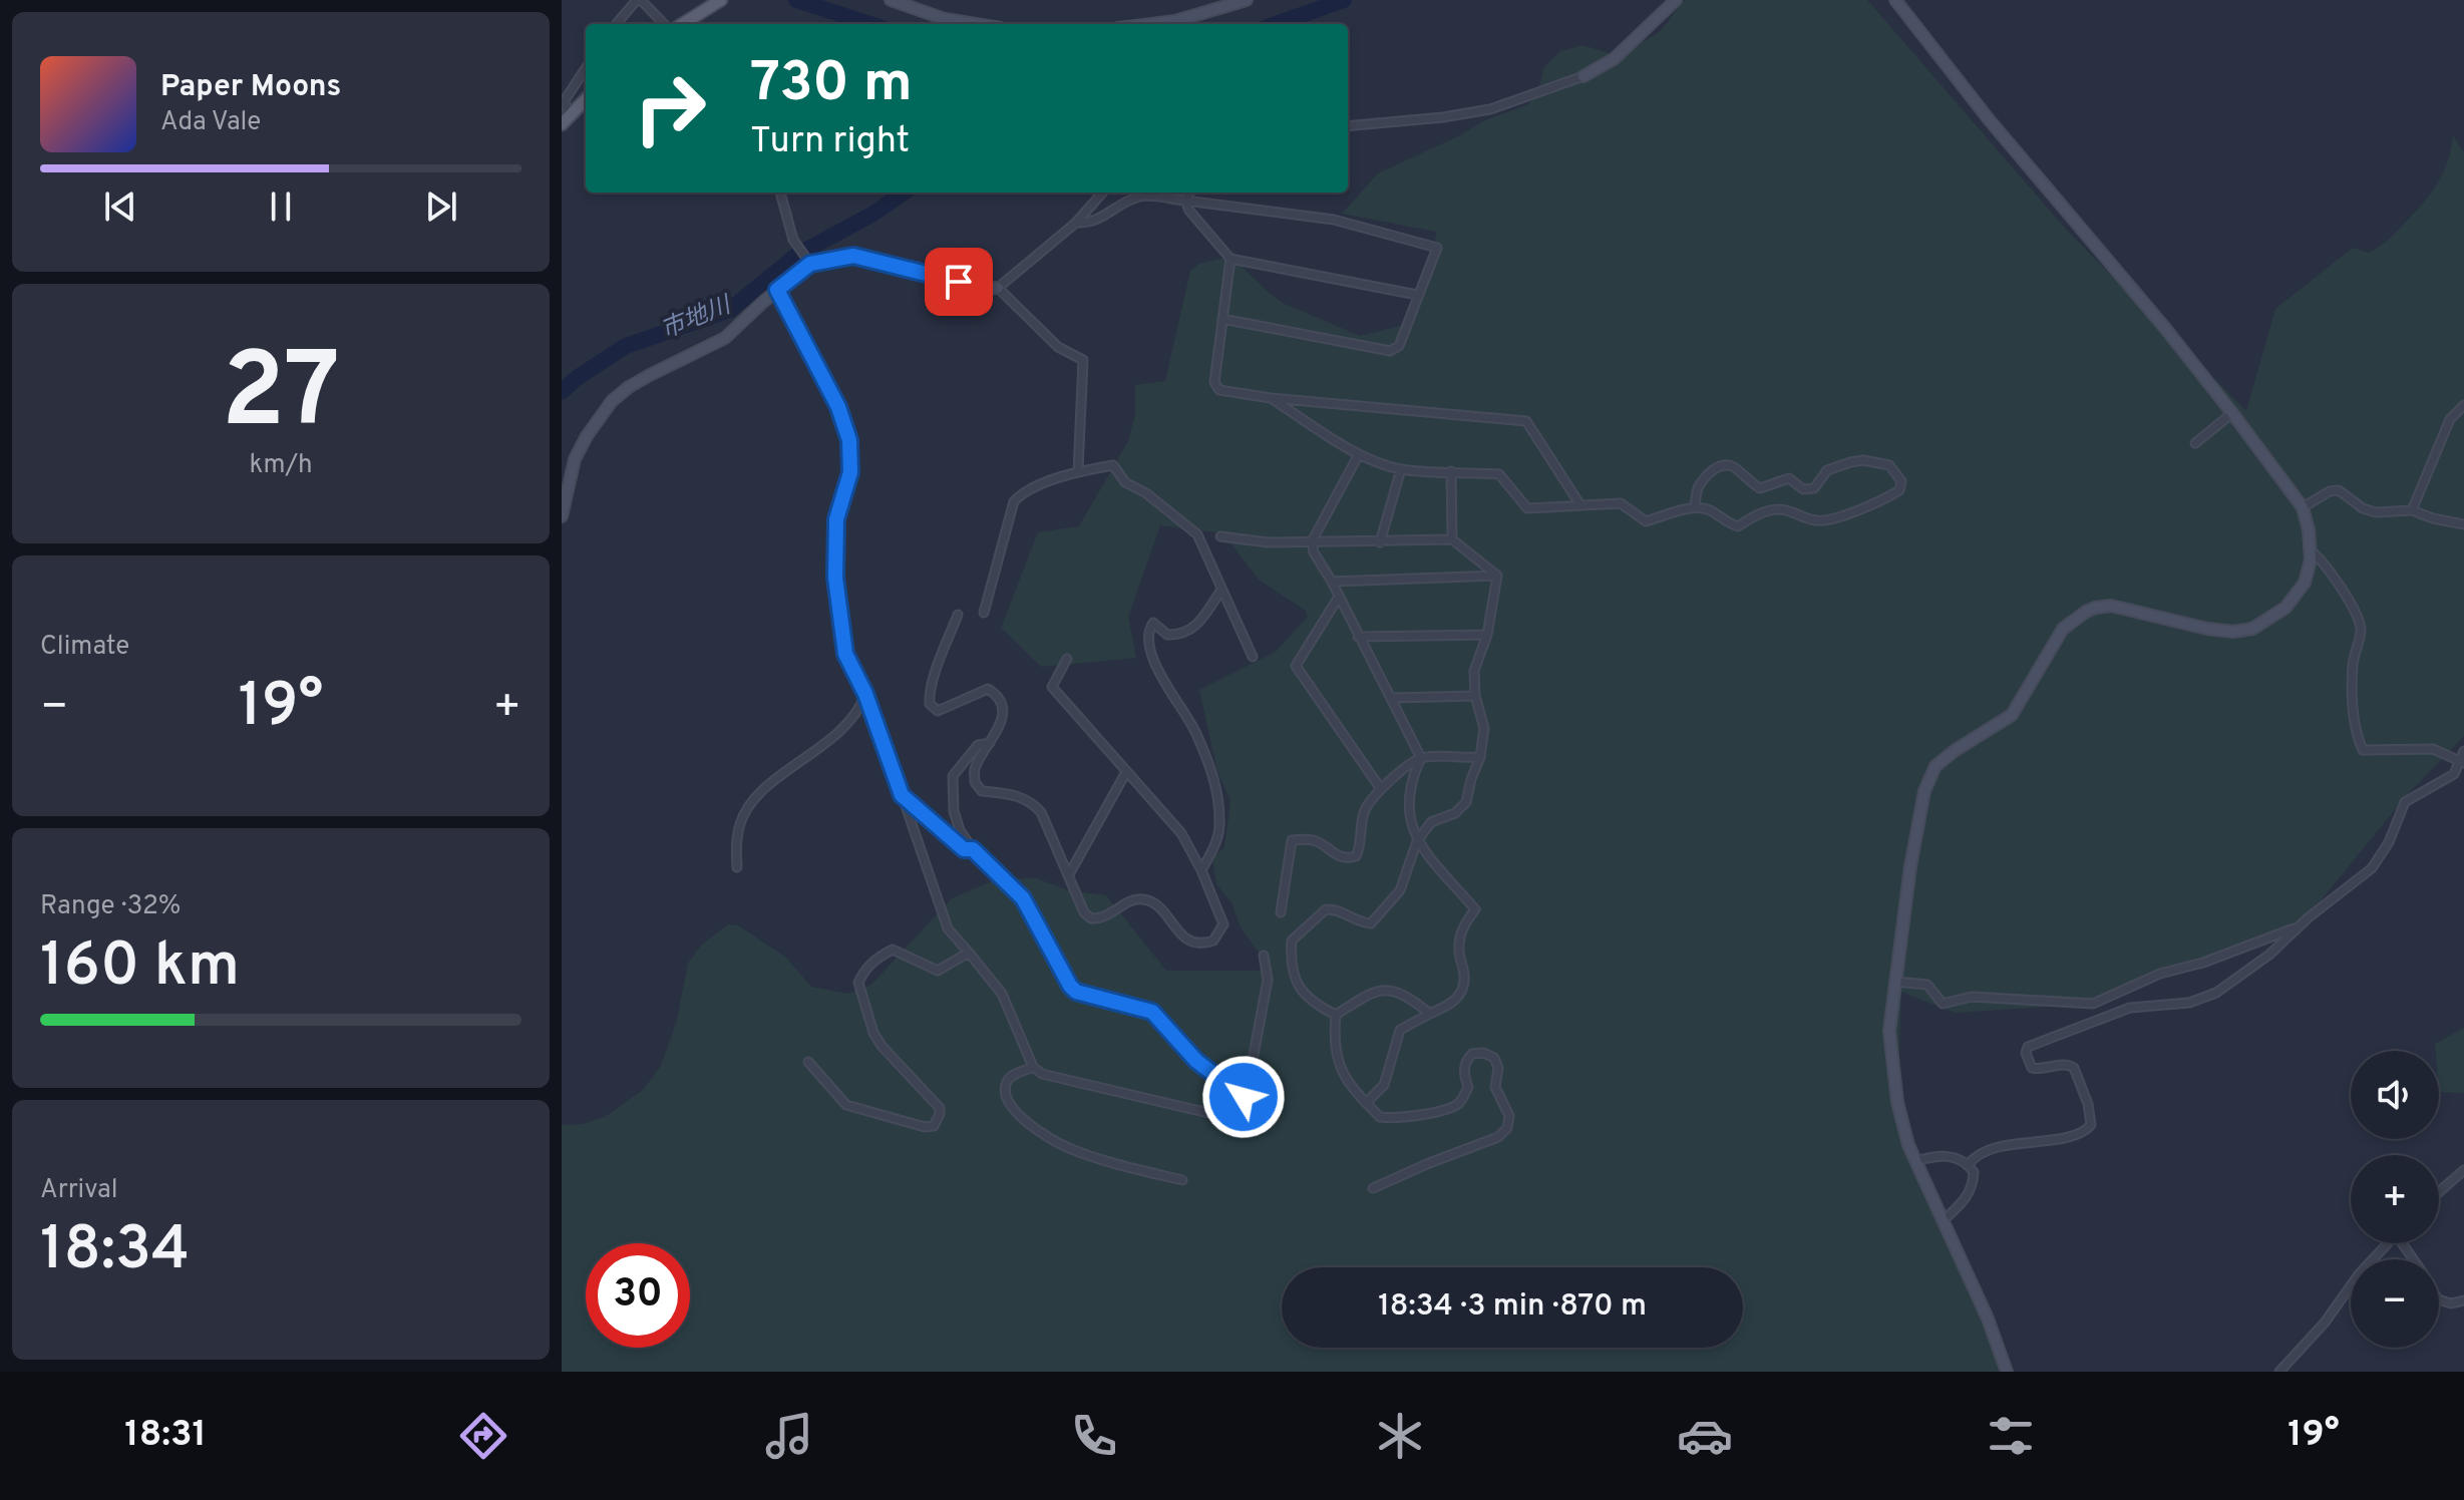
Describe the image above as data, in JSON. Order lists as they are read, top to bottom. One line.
{"water":["市地川"],"page":{"turn":["730 m","Turn right"],"song":["Paper Moons","Ada Vale"],"tile":[["27","km/h"],"Climate",["Range · 32%","160 km"],["Arrival","18:34"]],"heat":["−","19°","+"],"map_buttons":["+","−"],"limit":"30","trip":"18:34 · 3 min · 870 m","tabs":["18:31","19°"]}}
